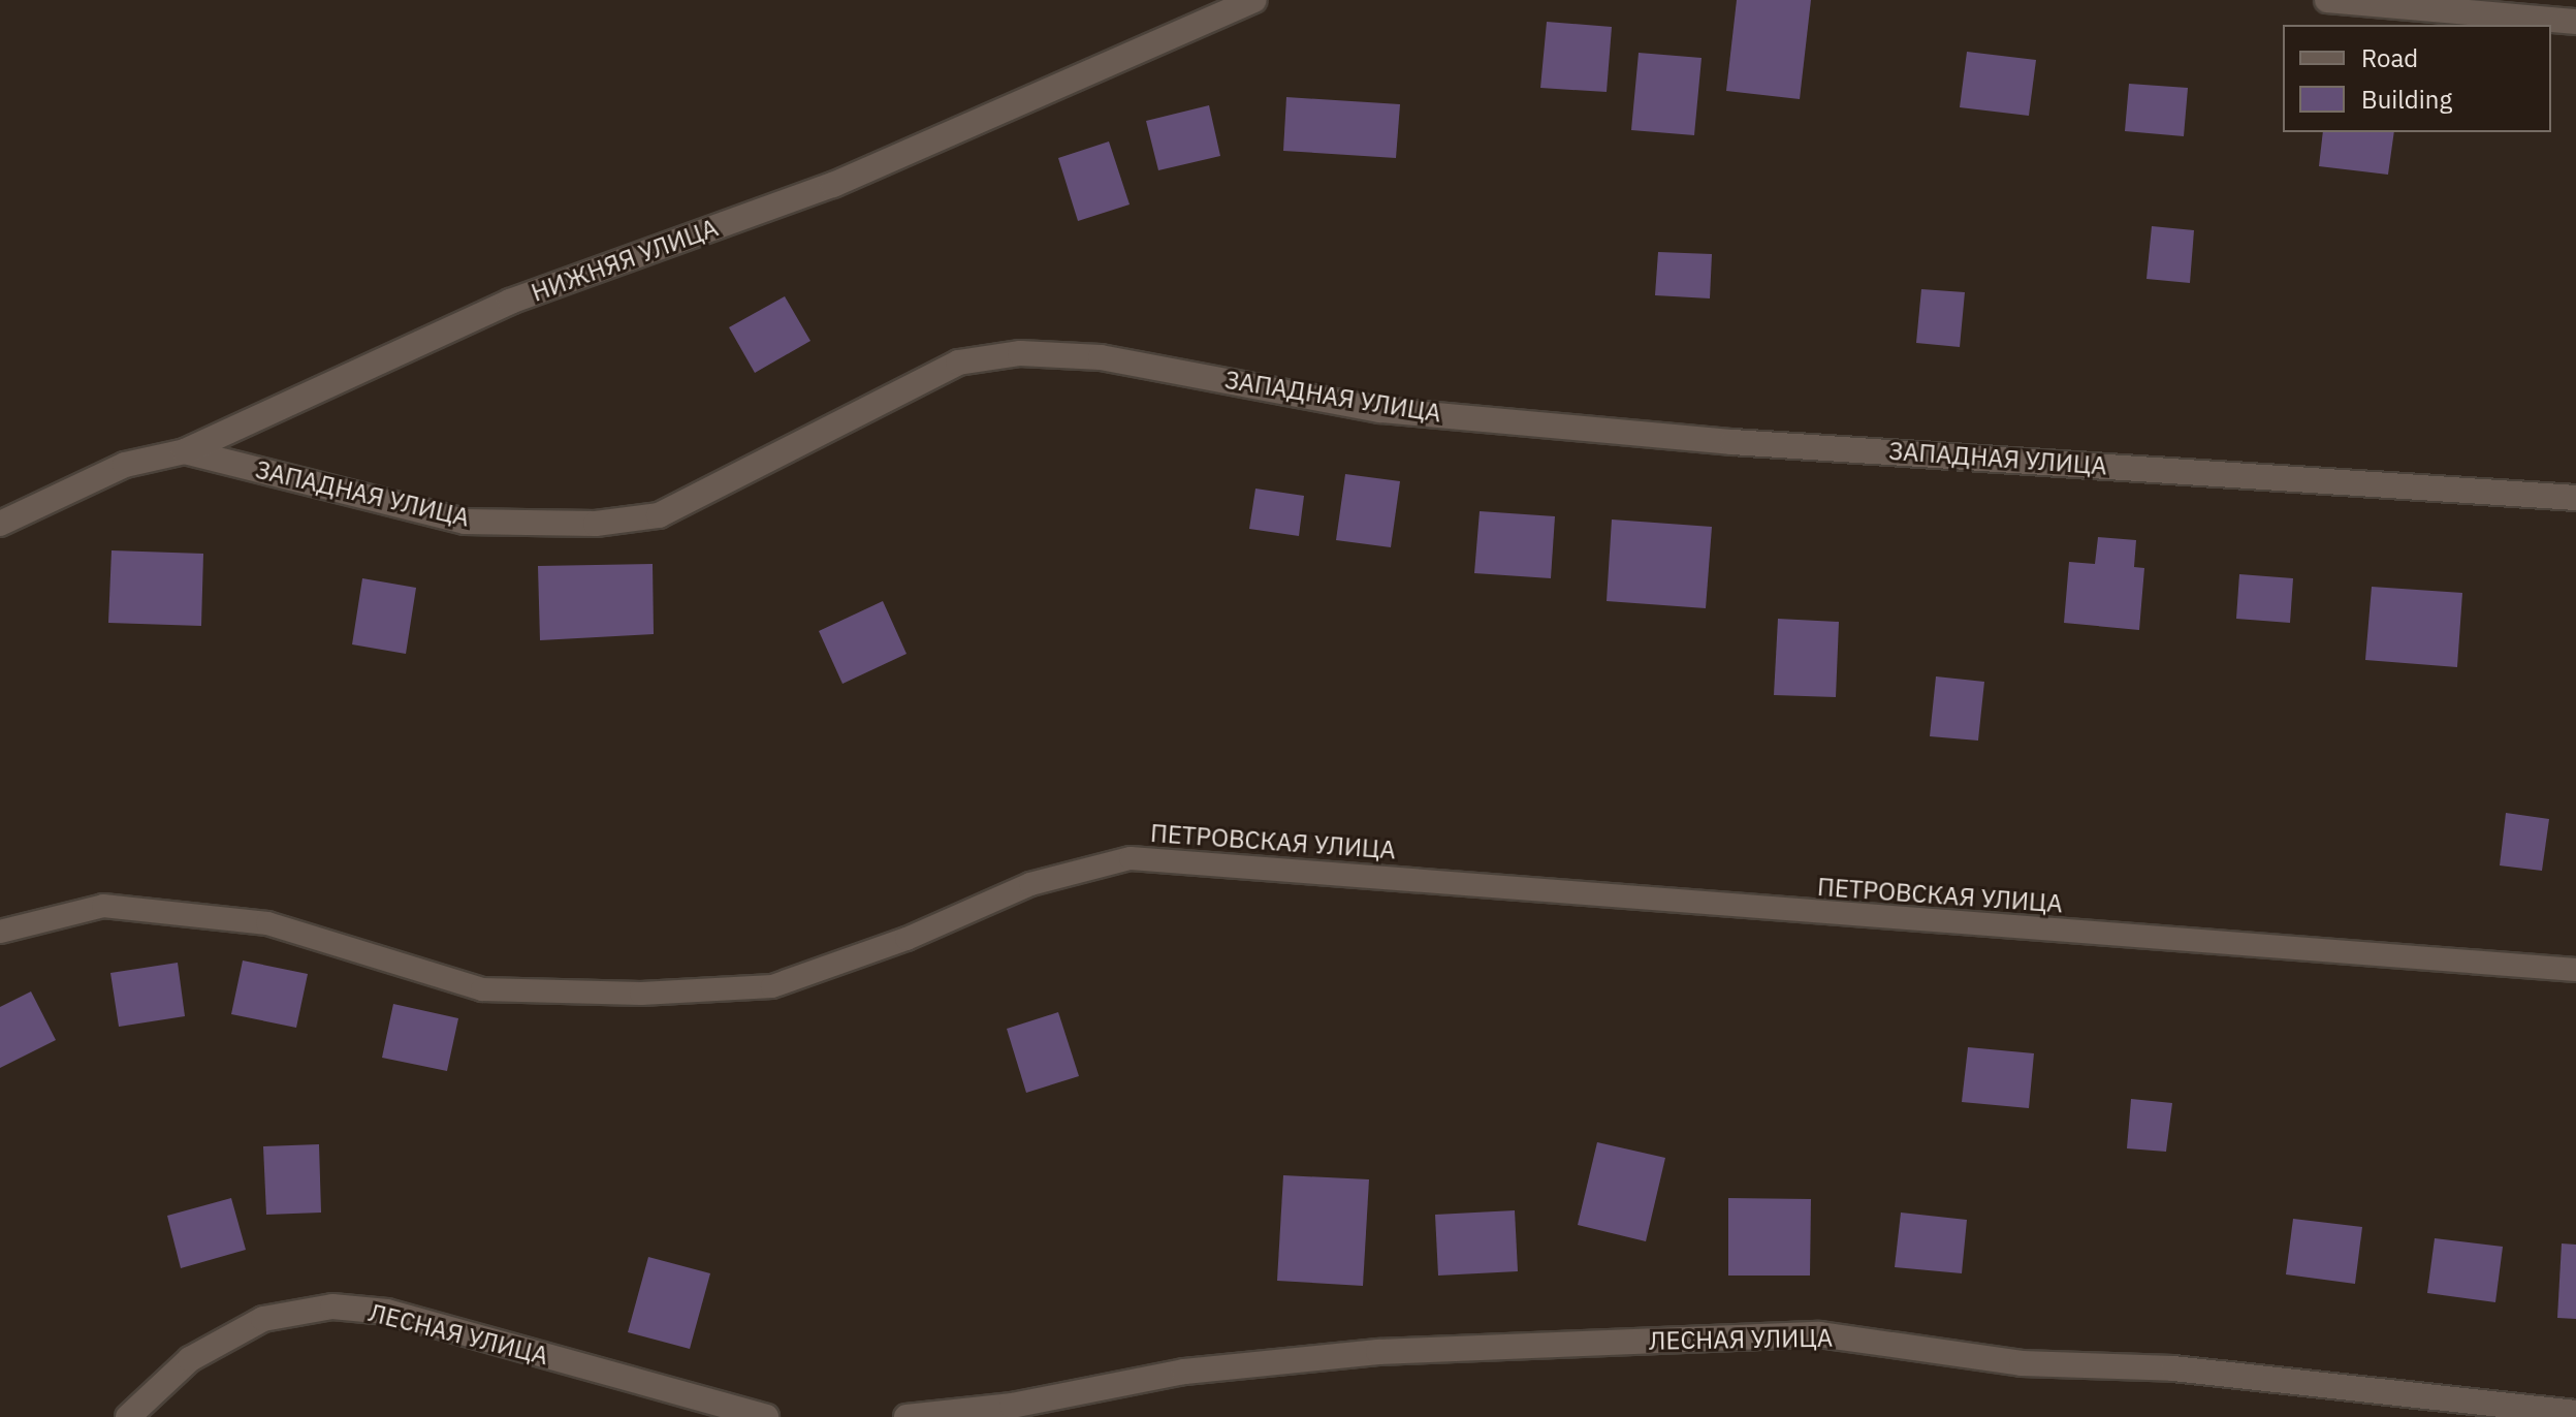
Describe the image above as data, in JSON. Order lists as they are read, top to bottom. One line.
{"streets":{"street":["НИЖНЯЯ УЛИЦА","ЗАПАДНАЯ УЛИЦА","ЛЕСНАЯ УЛИЦА"],"lane":["ПЕТРОВСКАЯ УЛИЦА"]},"crossings":[["НИЖНЯЯ УЛИЦА","ЗАПАДНАЯ УЛИЦА"]],"legend":["Road","Building"]}
